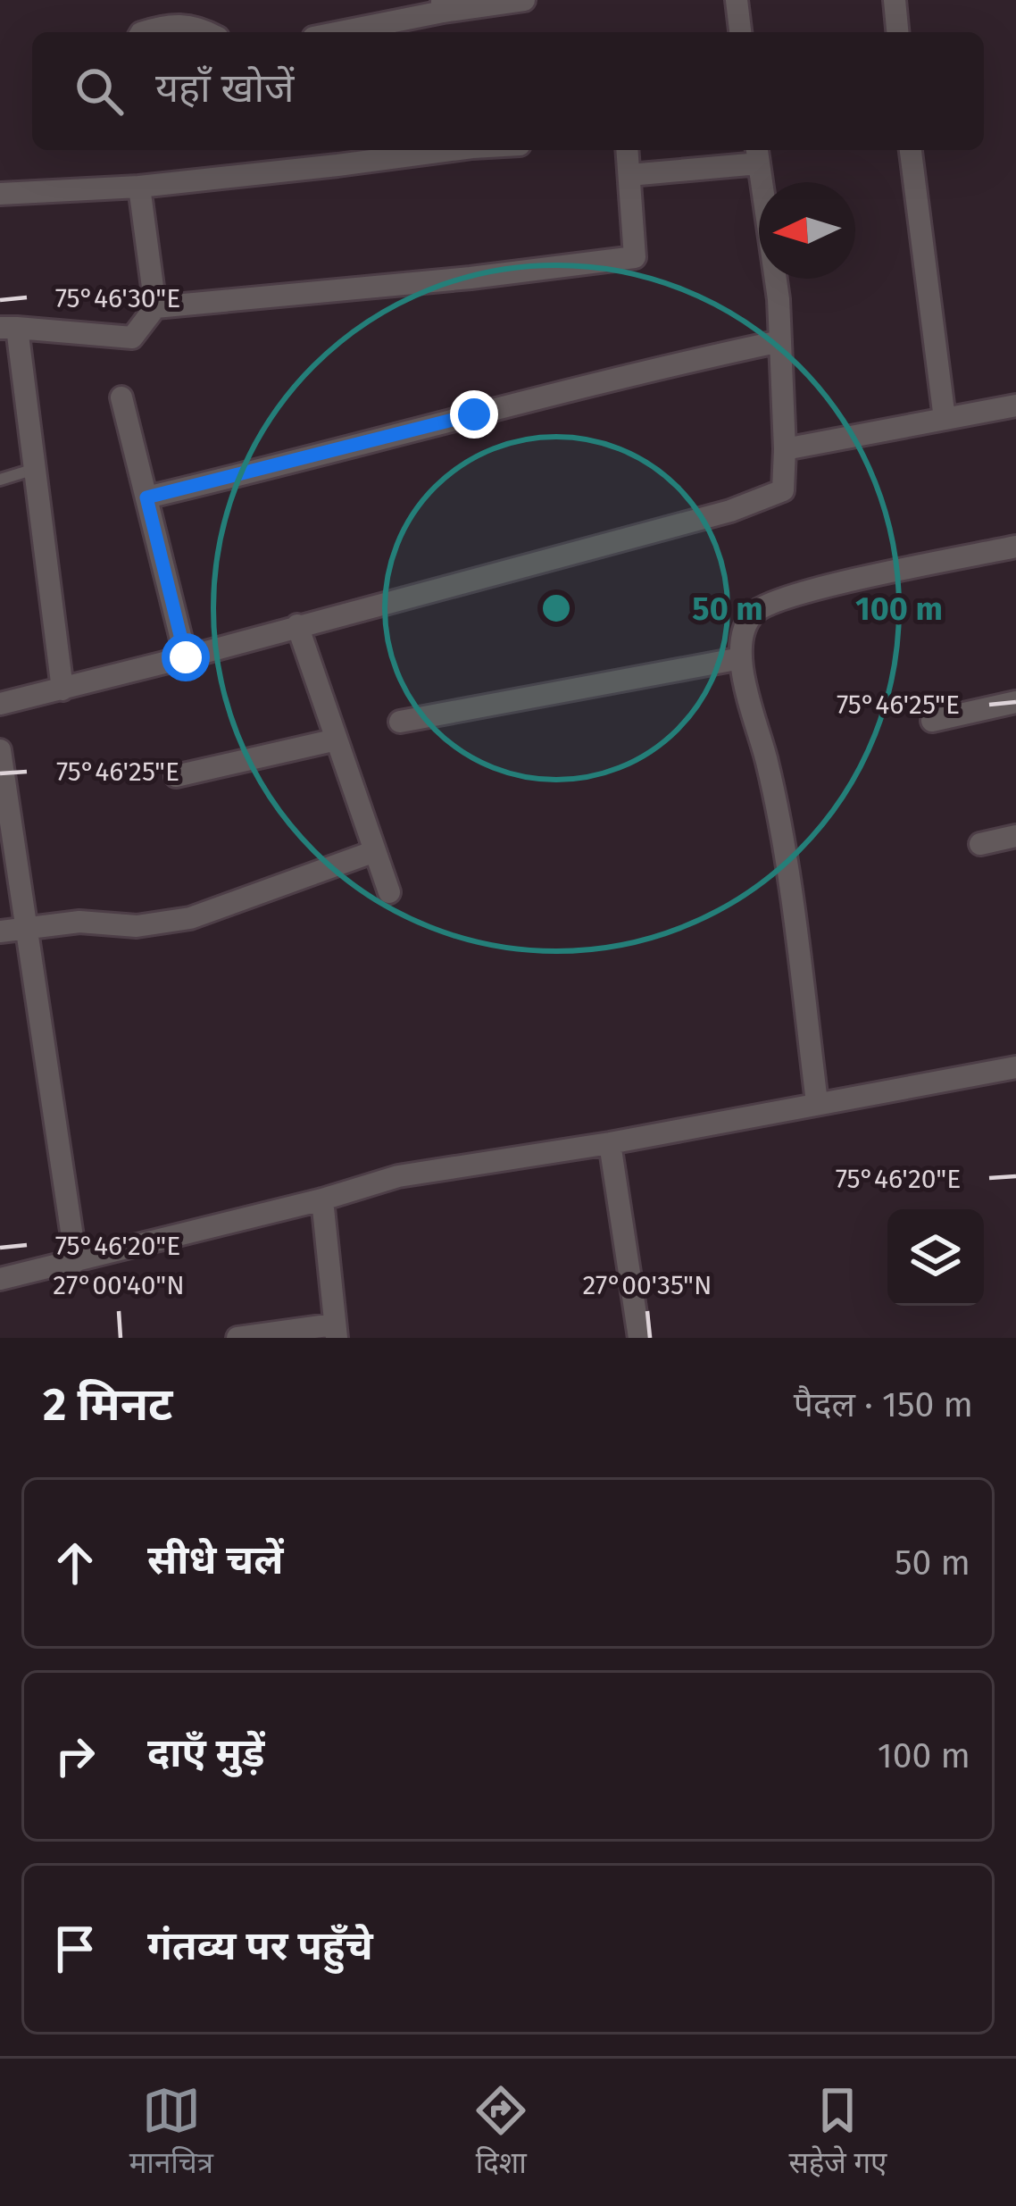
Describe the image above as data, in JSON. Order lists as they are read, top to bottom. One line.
{"north":"left","page":{"search":"यहाँ खोजें","heading":["2 मिनट","पैदल · 150 m"],"list":[["सीधे चलें","50 m"],["दाएँ मुड़ें","100 m"],"गंतव्य पर पहुँचे"],"nav":["मानचित्र","दिशा","सहेजे गए"]},"coordinates":["75°46'30\"E","75°46'25\"E","75°46'20\"E","27°00'40\"N","27°00'35\"N"],"rings":["50 m","100 m"]}
